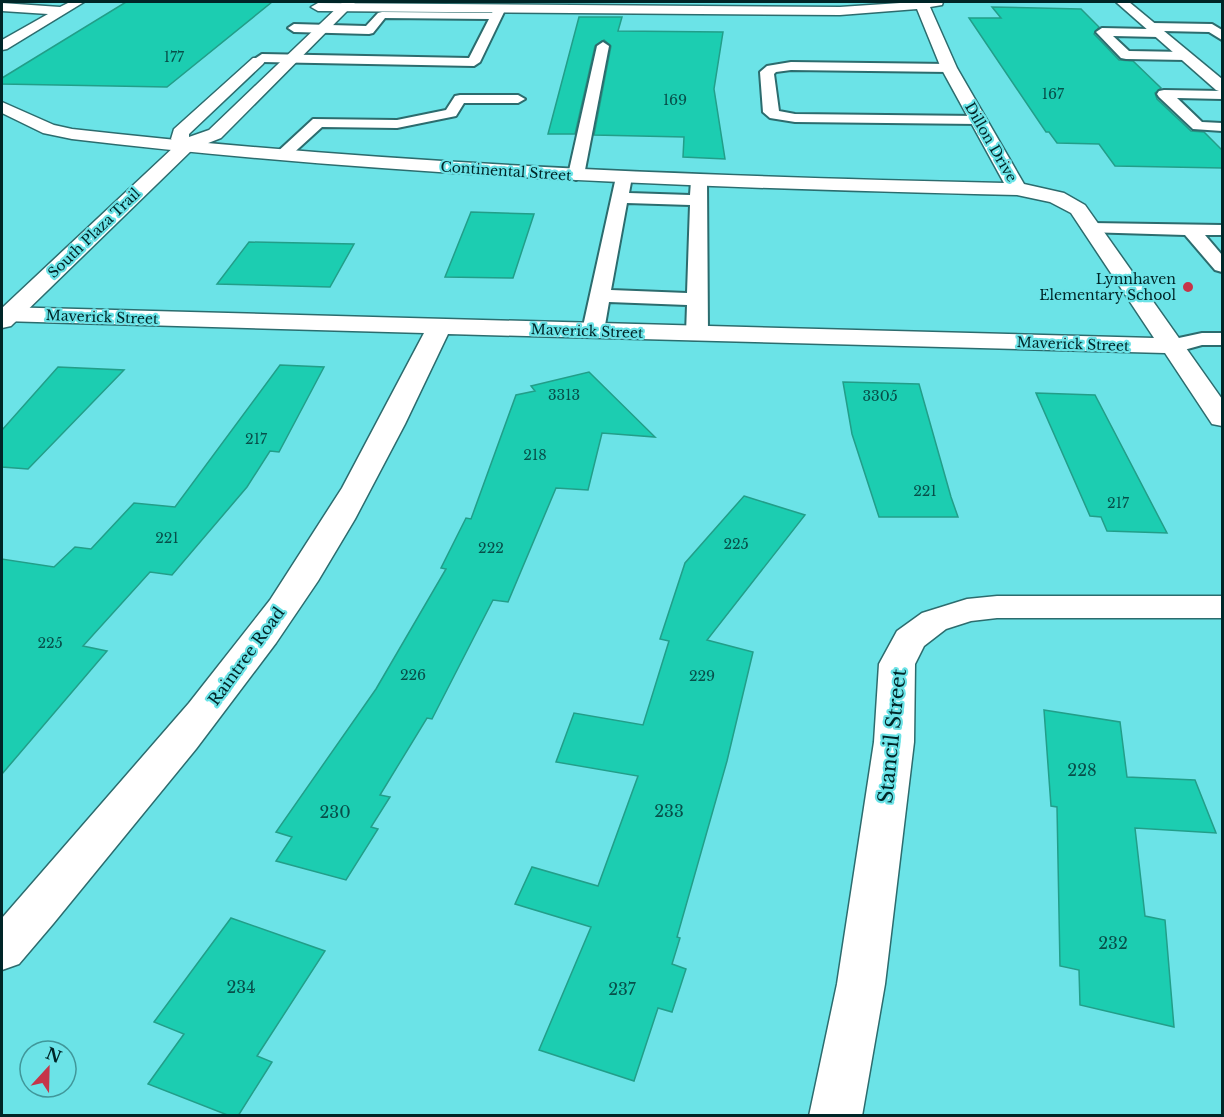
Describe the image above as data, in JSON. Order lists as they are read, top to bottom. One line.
{"streets":{"street":["Dillon Drive","Continental Street","South Plaza Trail","Maverick Street","Raintree Road","Stancil Street"]},"crossings":[["Dillon Drive","Continental Street"],["Dillon Drive","Maverick Street"],["Continental Street","South Plaza Trail"],["South Plaza Trail","Maverick Street"],["Maverick Street","Raintree Road"]],"places":["Lynnhaven Elementary School"],"house_numbers":["177","167","169","3313","3305","217","218","221","217","221","225","222","225","226","229","228","233","230","232","234","237"],"north":"top"}
